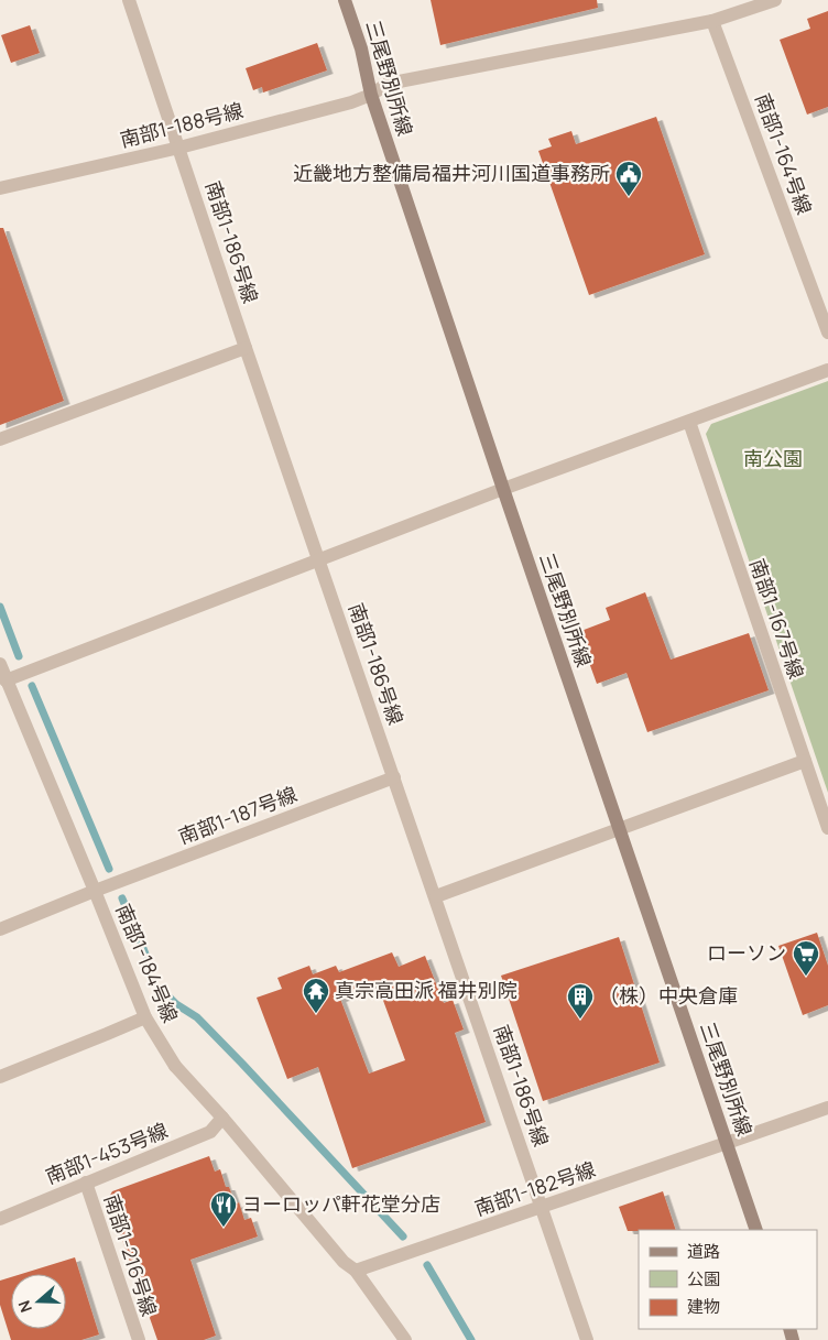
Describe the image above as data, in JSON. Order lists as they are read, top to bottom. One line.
{"streets":{"main road":["三尾野別所線"],"street":["南部1-188号線","南部1-164号線","南部1-186号線","南部1-167号線","南部1-187号線","南部1-184号線","南部1-453号線","南部1-182号線","南部1-216号線"]},"crossings":[["三尾野別所線","南部1-188号線"],["三尾野別所線","南部1-182号線"],["南部1-188号線","南部1-164号線"],["南部1-188号線","南部1-186号線"],["南部1-186号線","南部1-187号線"],["南部1-186号線","南部1-182号線"],["南部1-187号線","南部1-184号線"],["南部1-184号線","南部1-453号線"],["南部1-184号線","南部1-182号線"],["南部1-453号線","南部1-216号線"]],"parks":["南公園"],"places":{"public building":["近畿地方整備局福井河川国道事務所"],"supermarket":["ローソン"],"temple":["真宗高田派 福井別院"],"building":["（株）中央倉庫"],"restaurant":["ヨーロッパ軒花堂分店"]},"legend":["道路","公園","建物"],"north":"left"}
